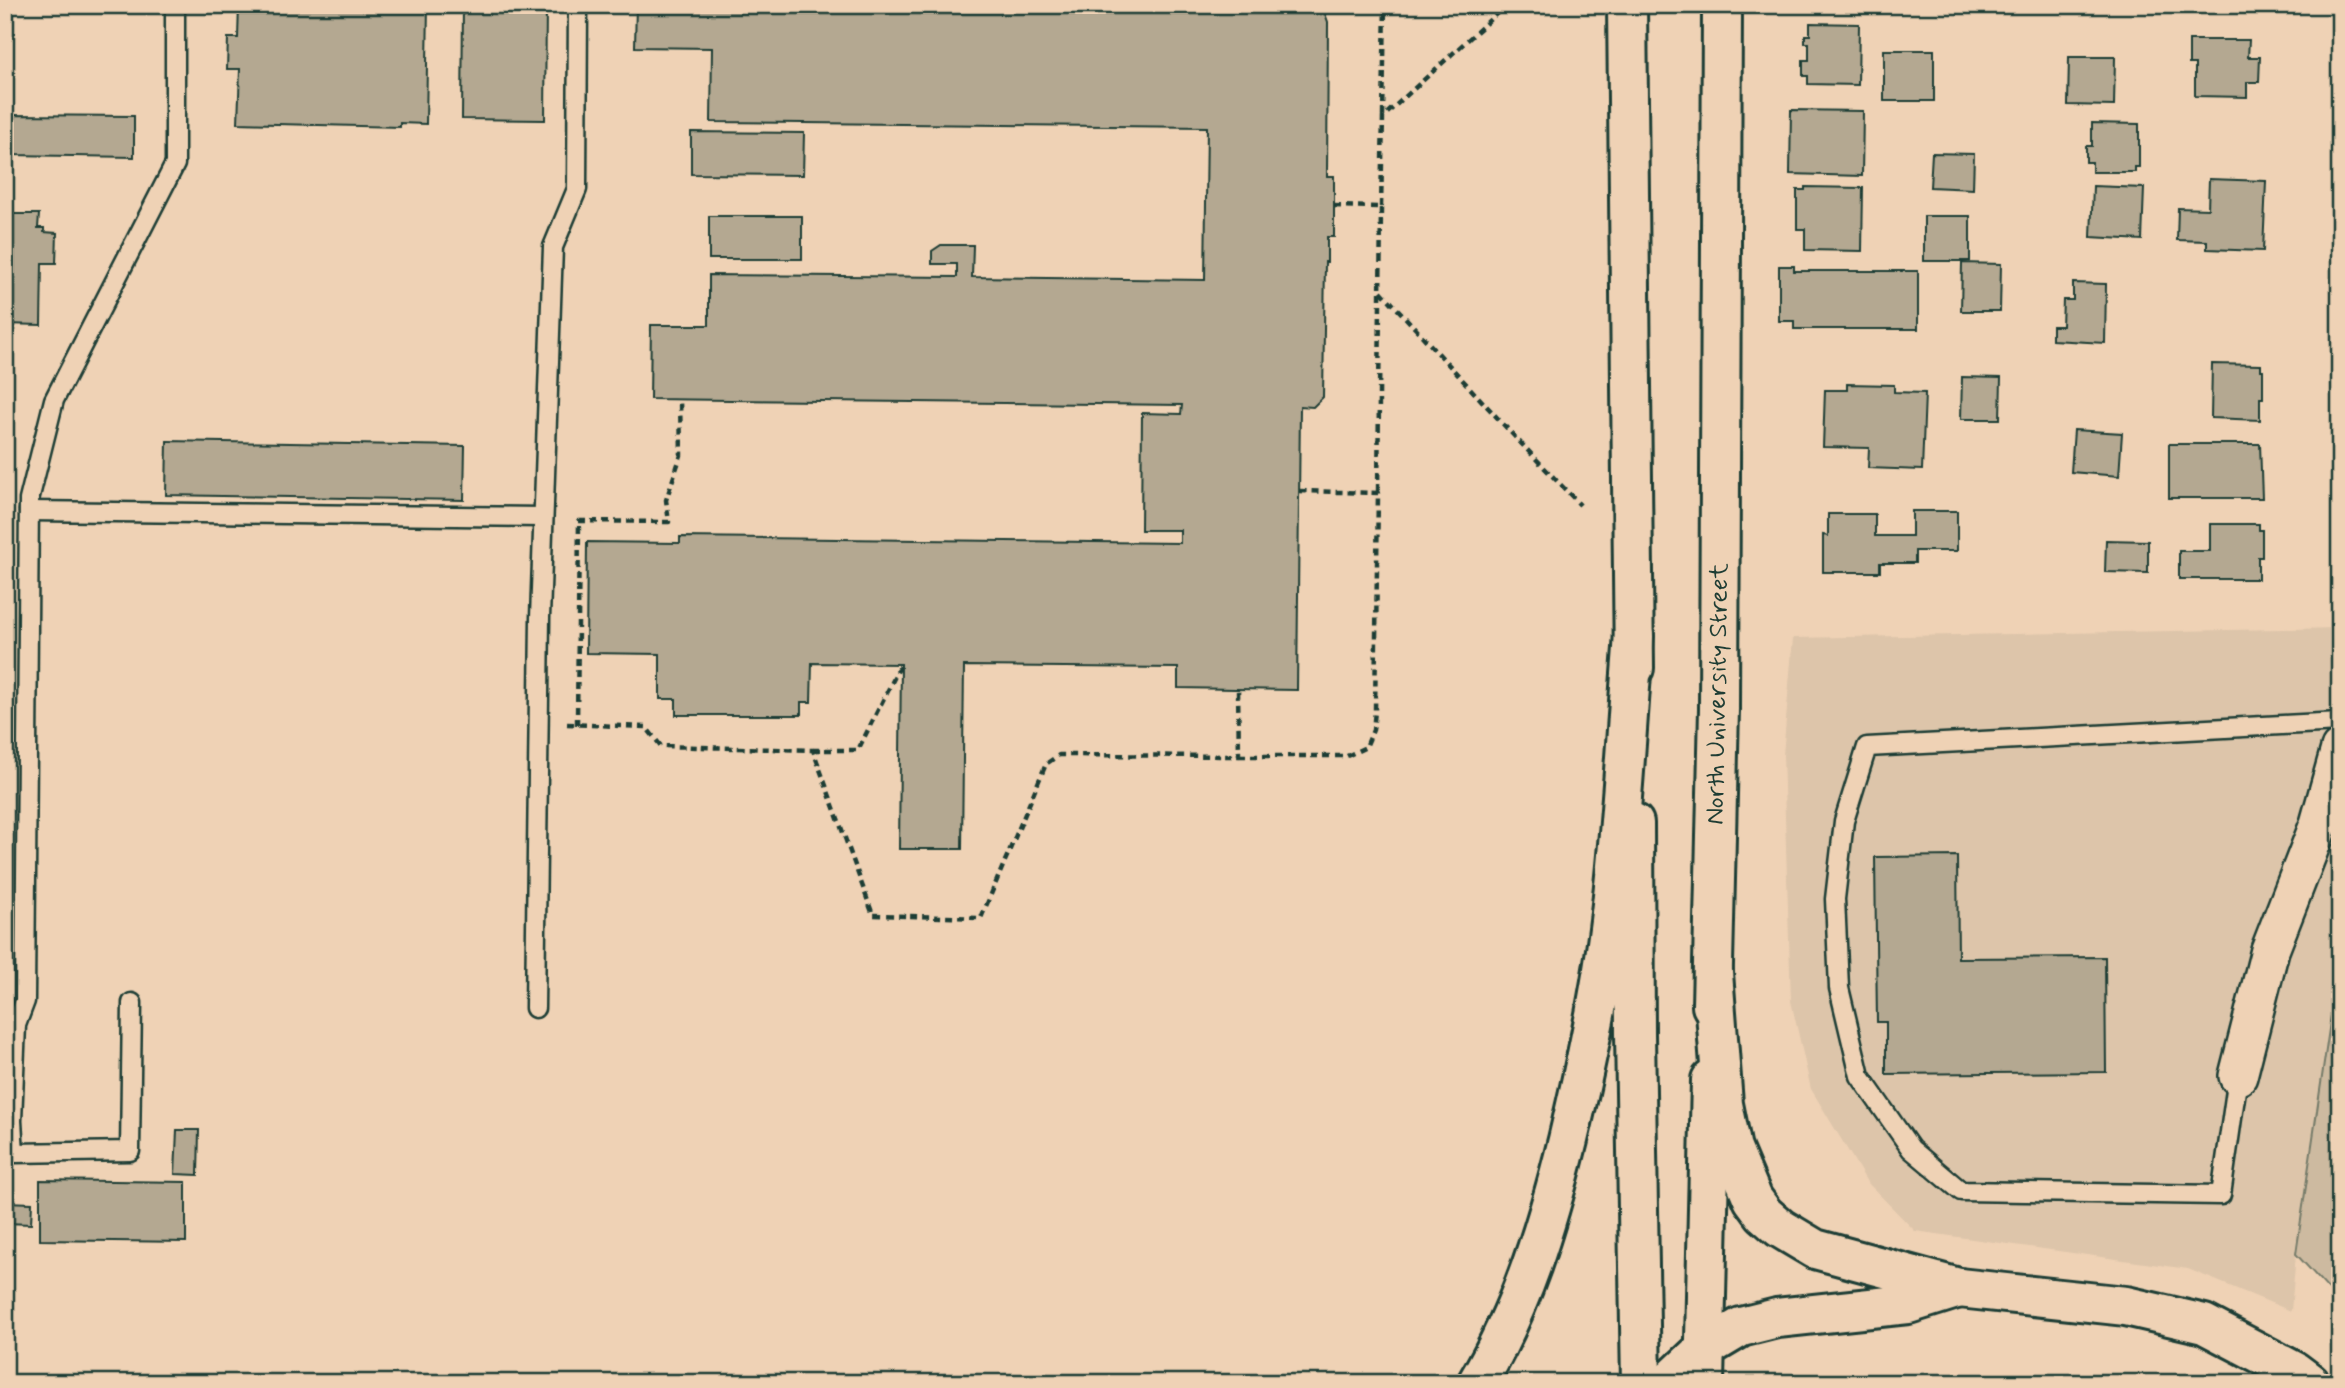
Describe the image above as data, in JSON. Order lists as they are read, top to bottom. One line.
{"streets":{"main road":["North University Street"]}}
